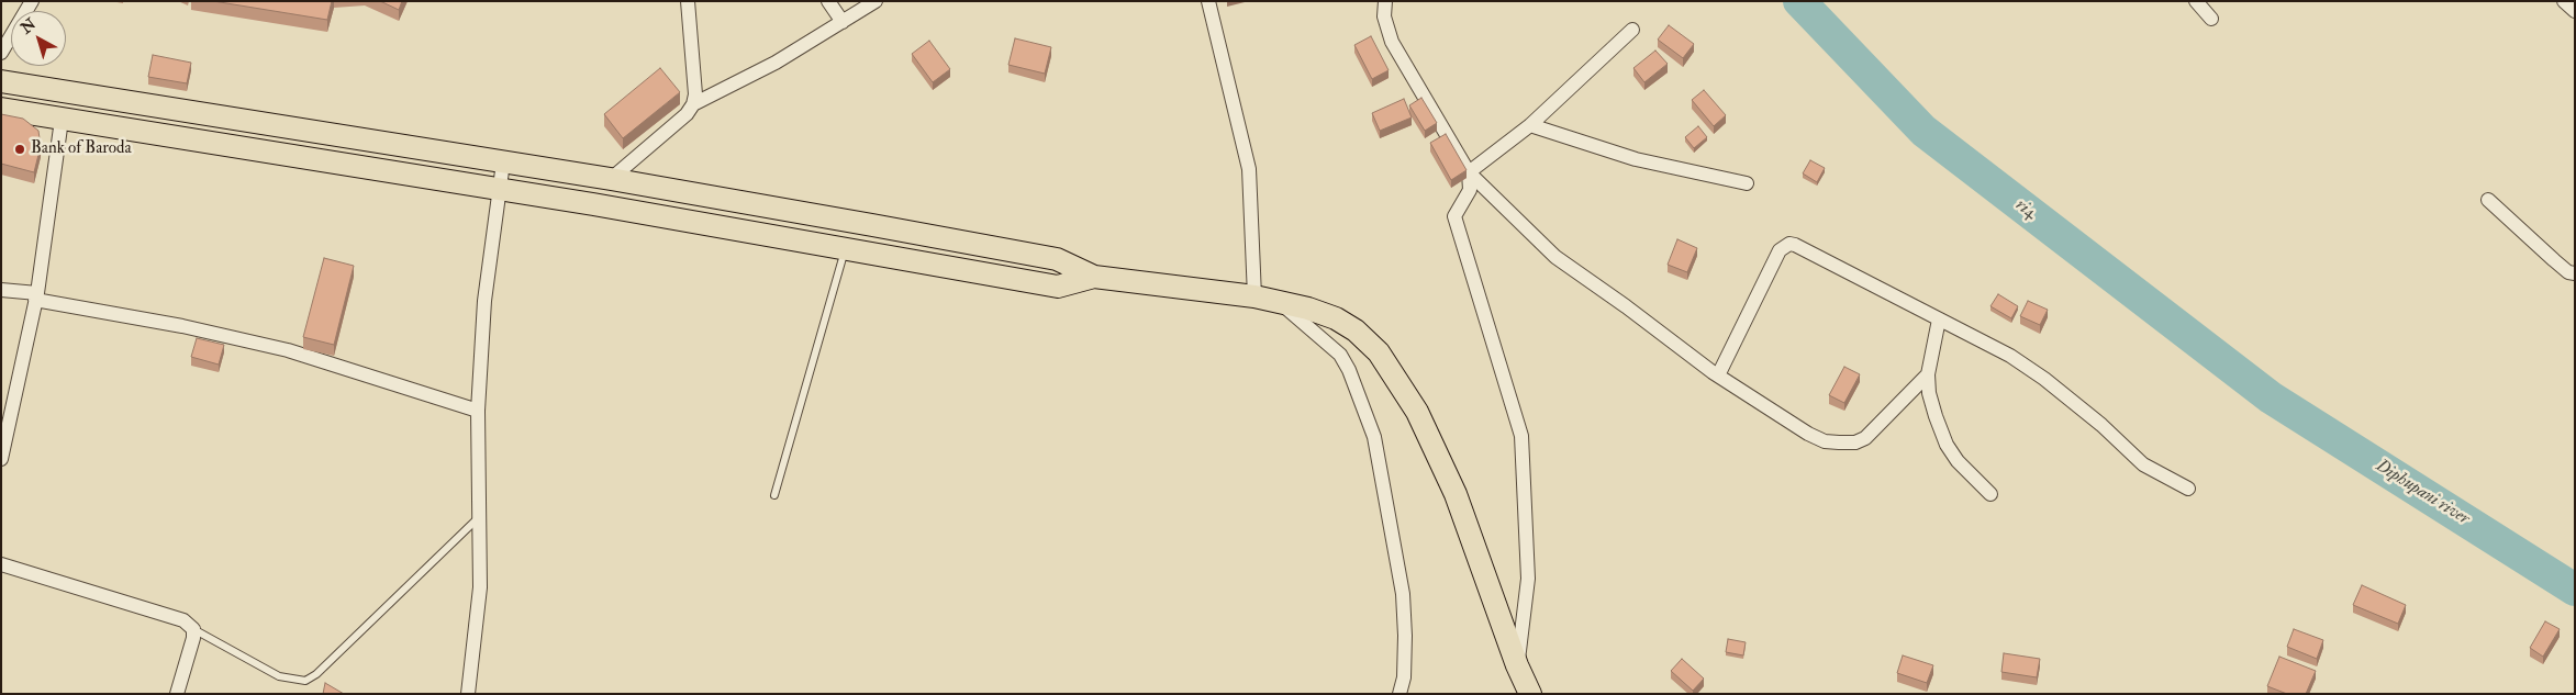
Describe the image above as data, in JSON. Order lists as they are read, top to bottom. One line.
{"water":["ri4","Diphupani river"],"places":["Bank of Baroda"],"north":"top left"}
